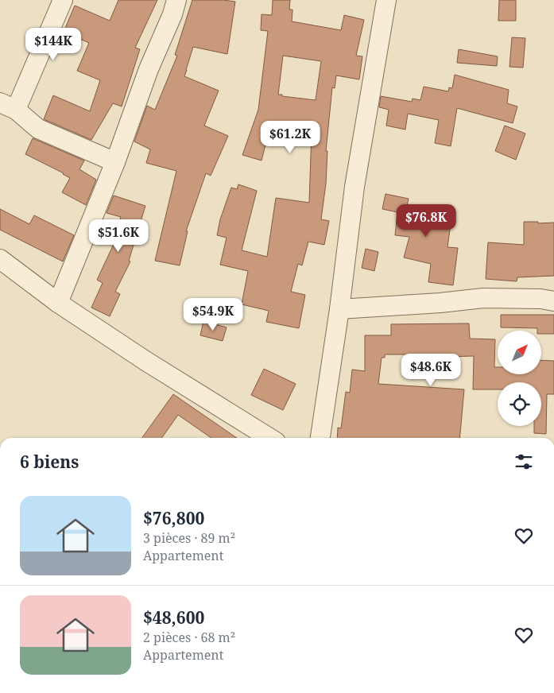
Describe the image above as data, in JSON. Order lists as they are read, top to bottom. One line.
{"north":"top right","page":{"price":["$144K","$61.2K","$76.8K","$51.6K","$54.9K","$48.6K"],"heading":"6 biens","list":[{"name":"$76,800","note":"3 pièces · 89 m² · Appartement"},{"name":"$48,600","note":"2 pièces · 68 m² · Appartement"}]}}
